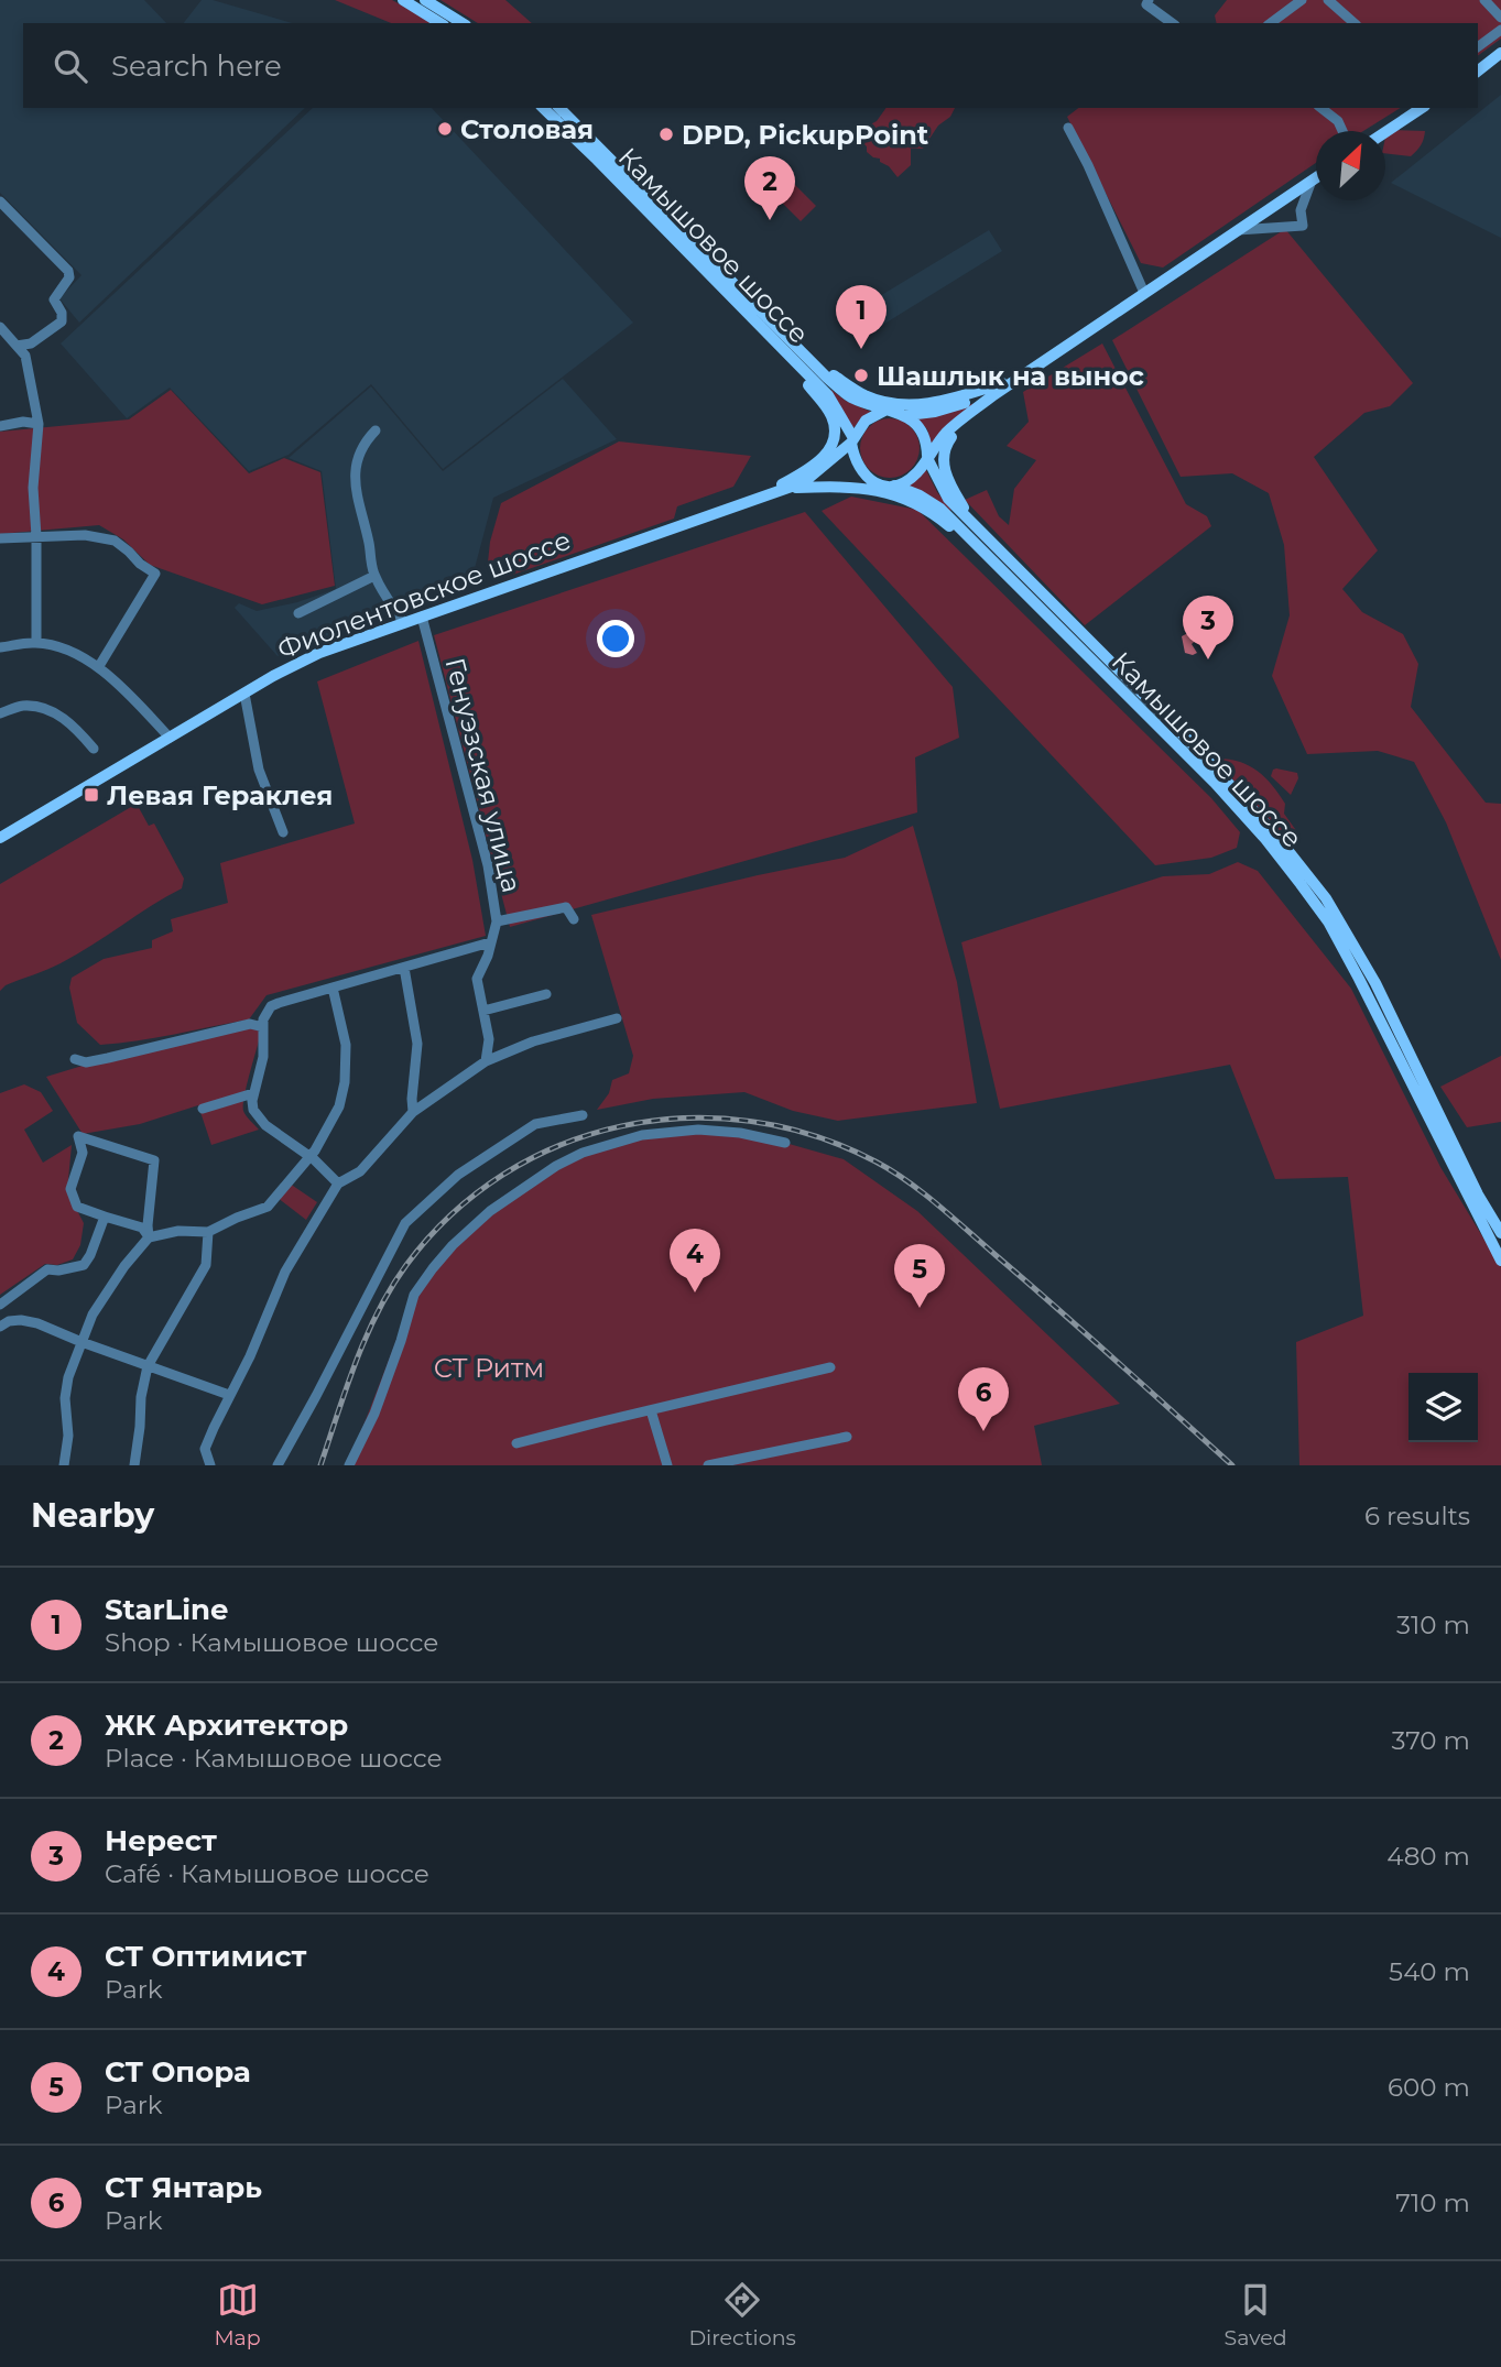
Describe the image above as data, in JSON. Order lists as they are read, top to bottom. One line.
{"streets":{"main road":["Камышовое шоссе","Фиолентовское шоссе"],"street":["Генуэзская улица"]},"crossings":[["Камышовое шоссе","Фиолентовское шоссе"],["Фиолентовское шоссе","Генуэзская улица"]],"parks":["СТ Ритм"],"places":{"other":["Столовая","DPD, PickupPoint","Шашлык на вынос"],"transit":["Левая Гераклея"]},"north":"top right","page":{"search":"Search here","pins":["2","1","3","4","5","6"],"heading":["Nearby","6 results"],"list":[{"mark":"1","name":"StarLine","note":"Shop · Камышовое шоссе","value":"310 m"},{"mark":"2","name":"ЖК Архитектор","note":"Place · Камышовое шоссе","value":"370 m"},{"mark":"3","name":"Нерест","note":"Café · Камышовое шоссе","value":"480 m"},{"mark":"4","name":"СТ Оптимист","note":"Park","value":"540 m"},{"mark":"5","name":"СТ Опора","note":"Park","value":"600 m"},{"mark":"6","name":"СТ Янтарь","note":"Park","value":"710 m"}],"nav":["Map","Directions","Saved"]}}
